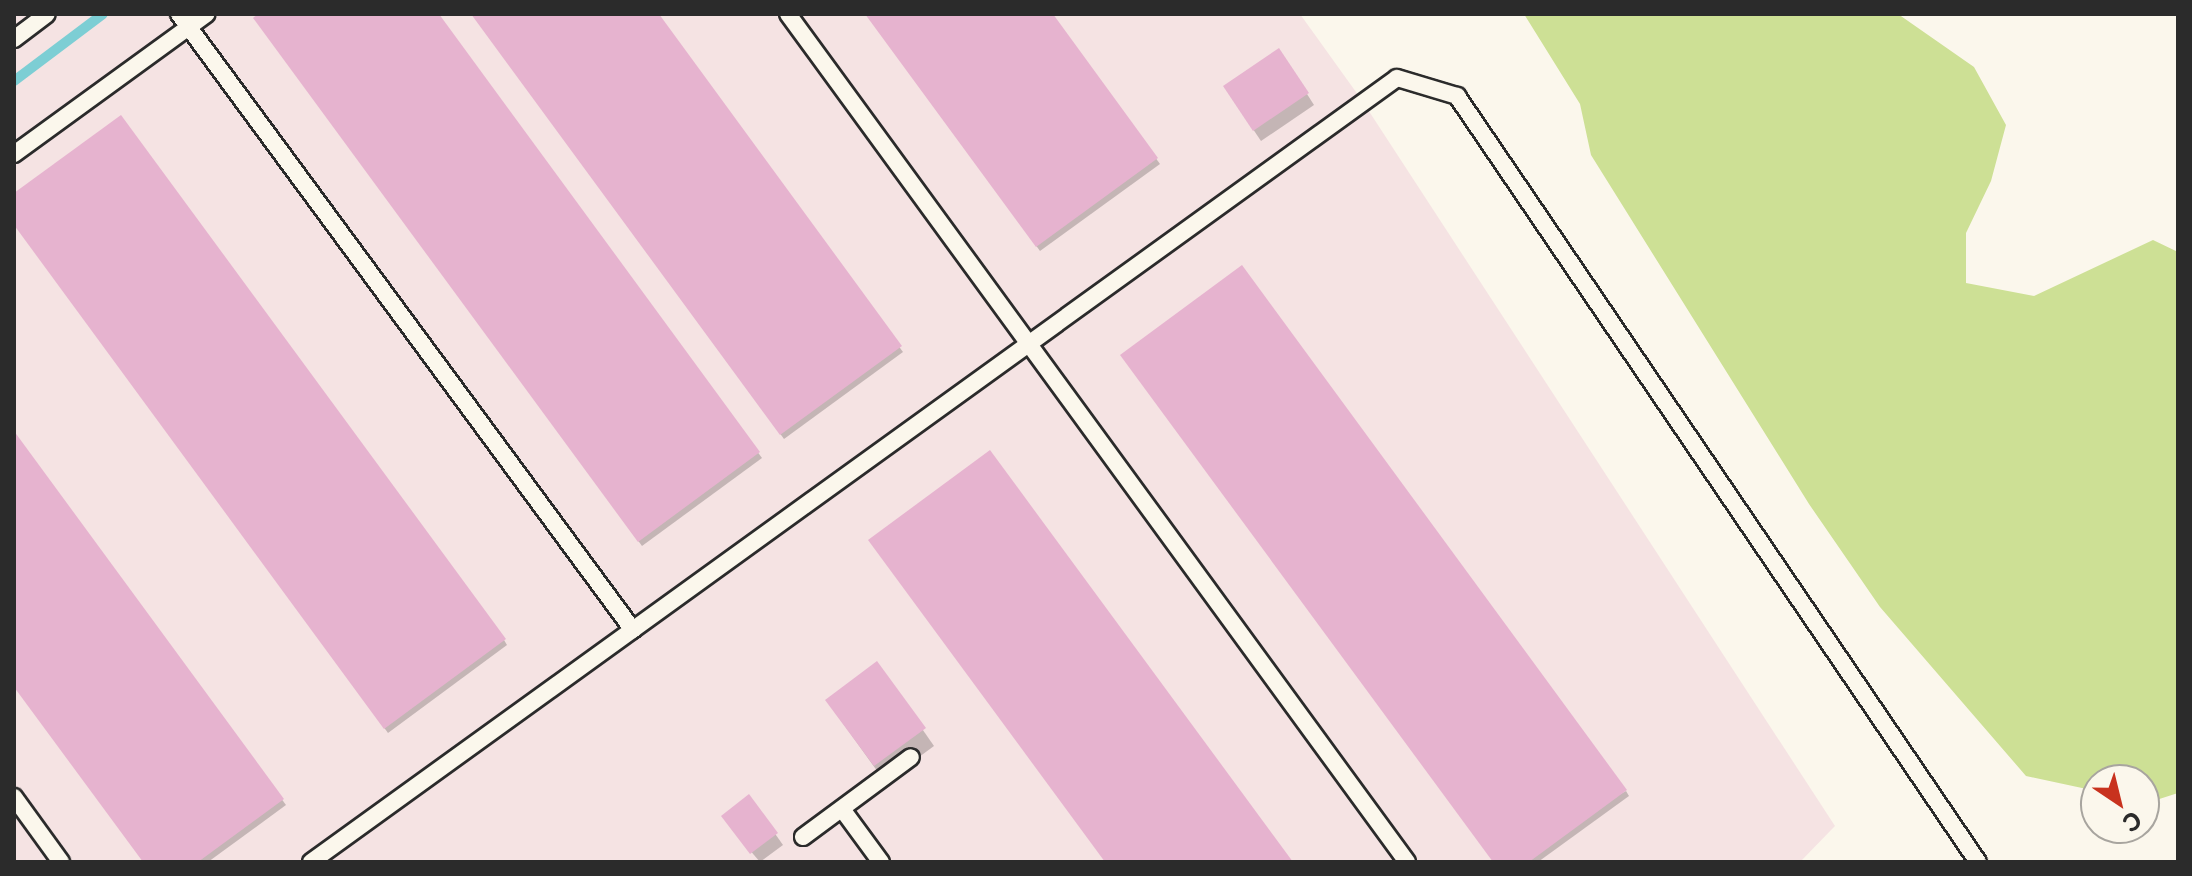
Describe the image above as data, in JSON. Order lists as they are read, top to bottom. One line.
{"north":"bottom right"}
